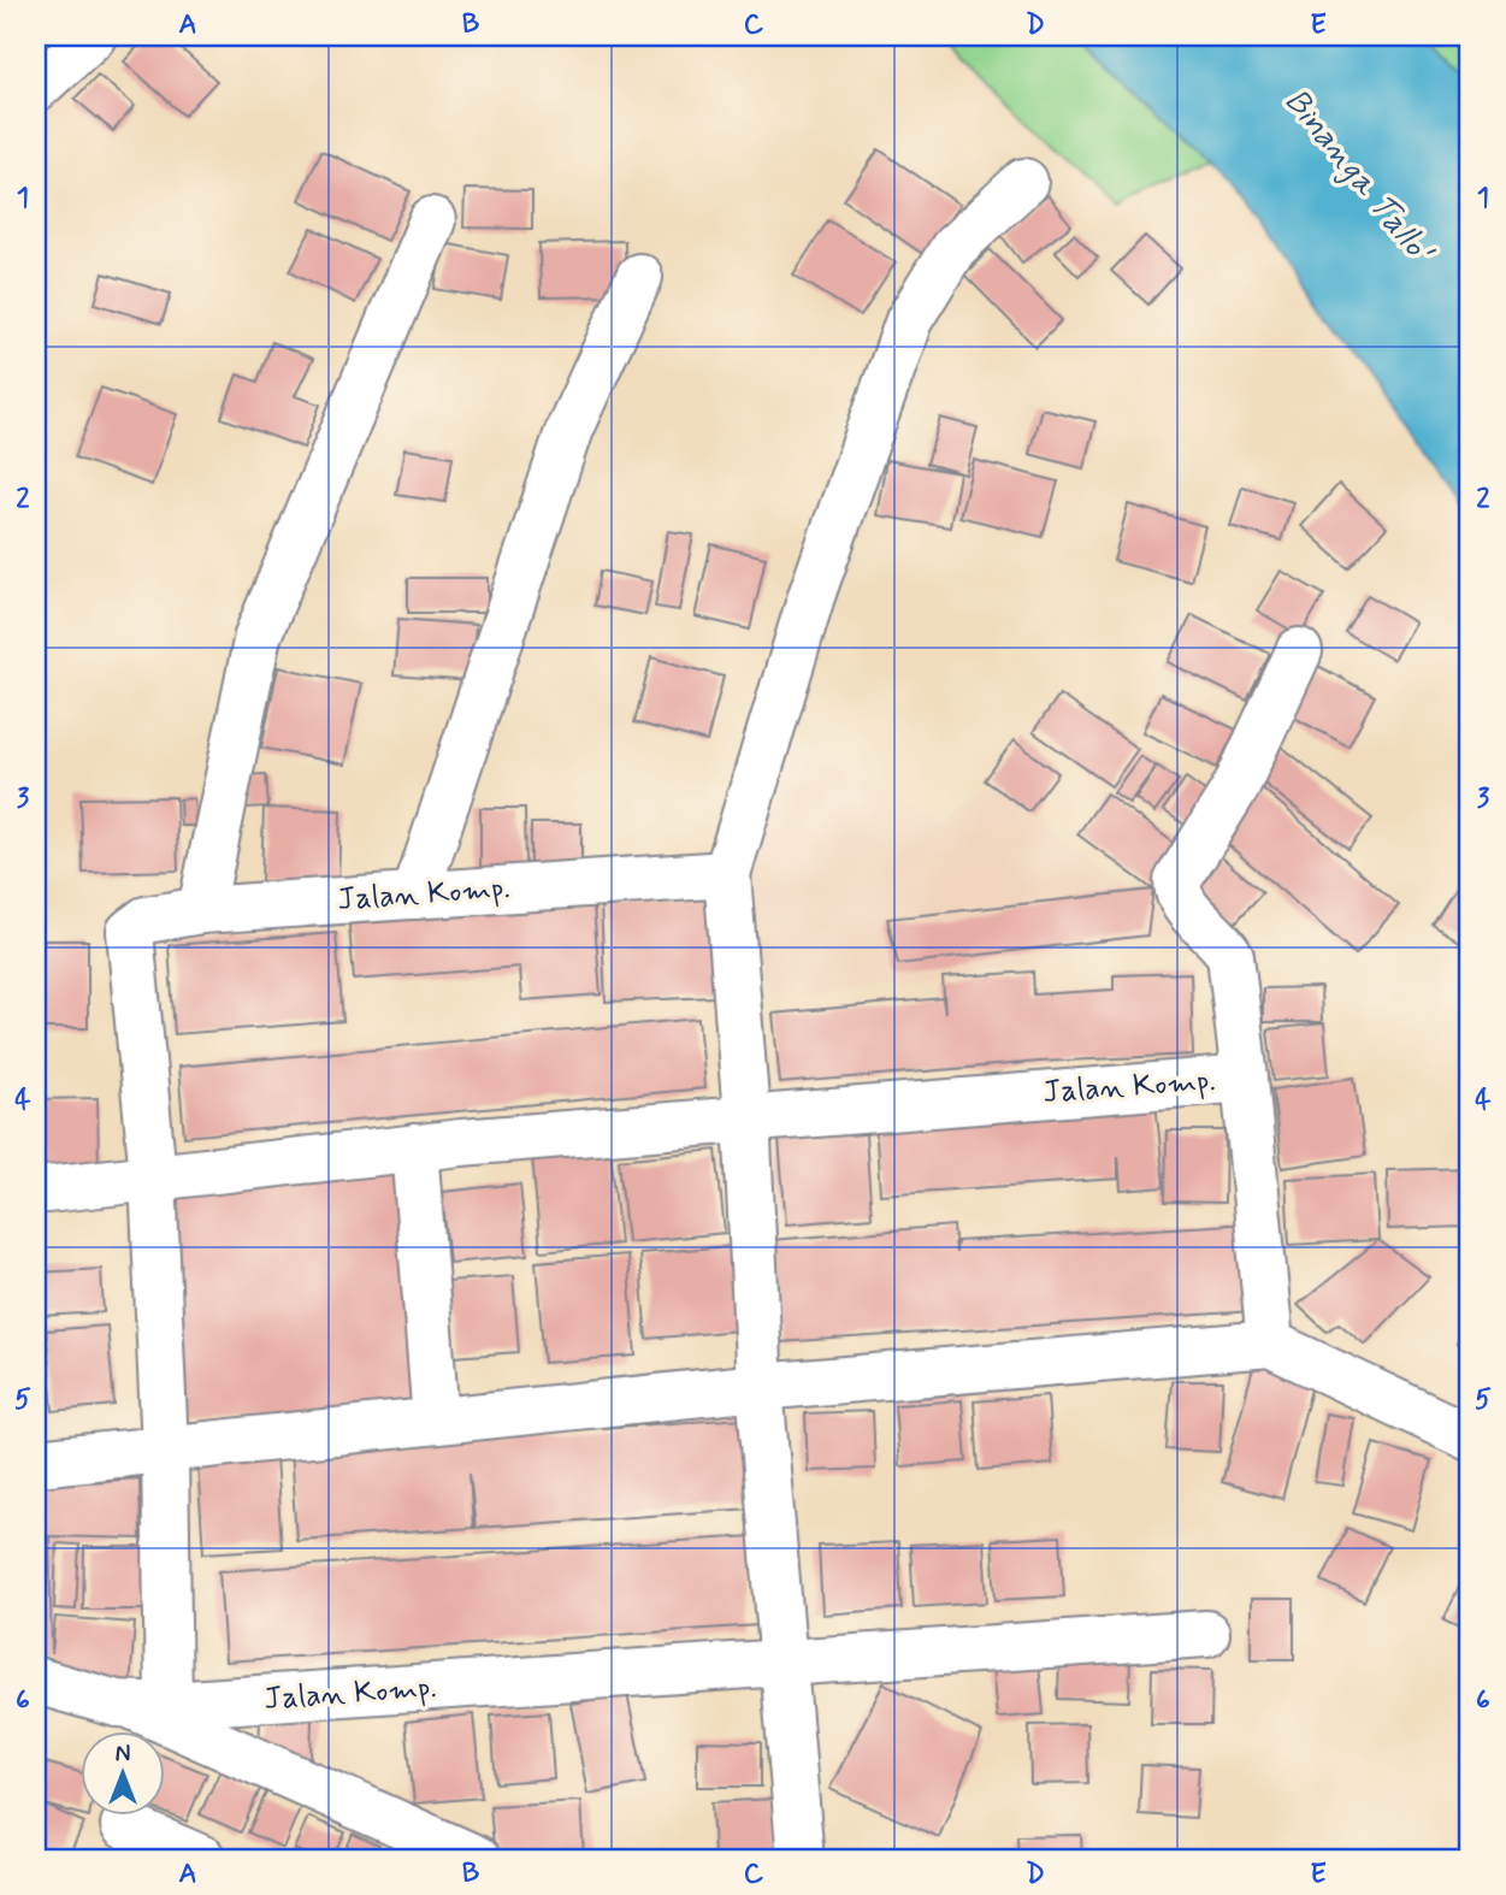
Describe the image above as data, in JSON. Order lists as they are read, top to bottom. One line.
{"streets":{"street":["Jalan Komp."]},"water":["Binanga Tallo'"],"north":"top","grid":{"columns":["A","B","C","D","E"],"rows":["1","2","3","4","5","6"]}}
